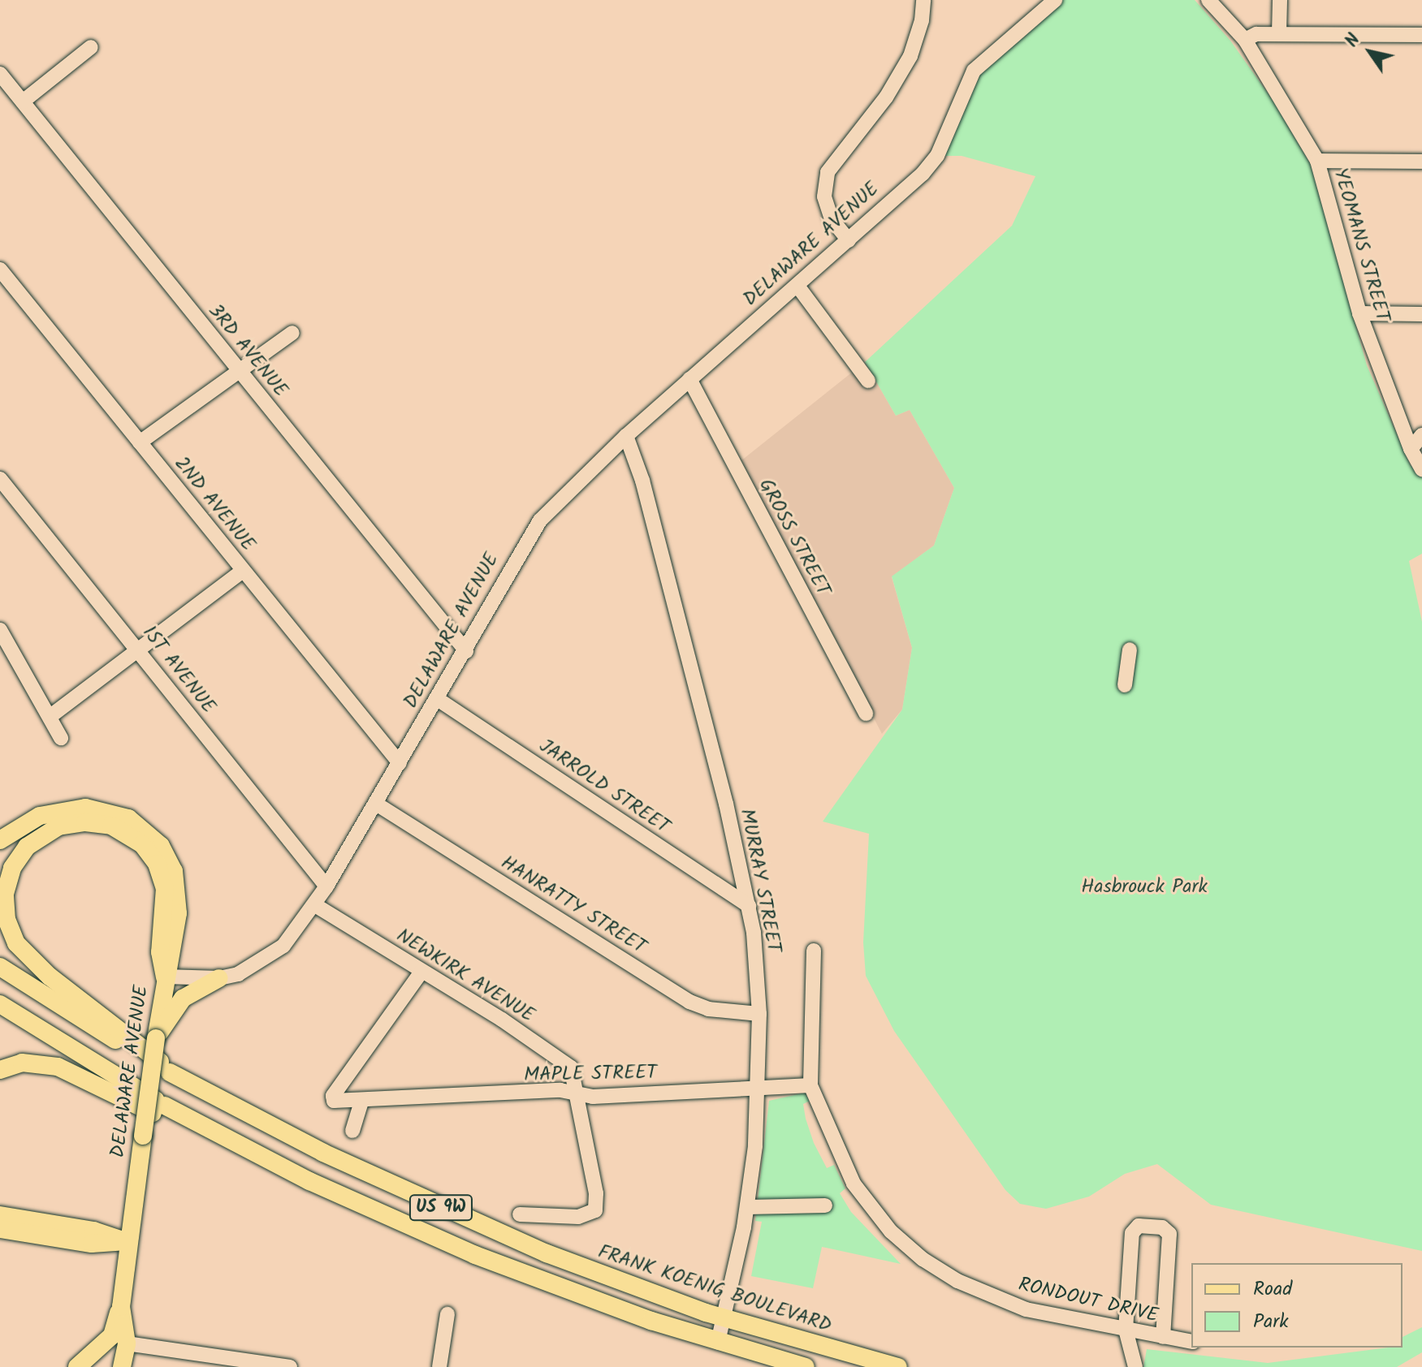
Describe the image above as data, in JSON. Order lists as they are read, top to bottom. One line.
{"streets":{"main road":["DELAWARE AVENUE","US 9W","FRANK KOENIG BOULEVARD"],"street":["YEOMANS STREET","3RD AVENUE","2ND AVENUE","GROSS STREET","1ST AVENUE","JARROLD STREET","MURRAY STREET","HANRATTY STREET","NEWKIRK AVENUE","MAPLE STREET","RONDOUT DRIVE"]},"crossings":[["DELAWARE AVENUE","3RD AVENUE"],["DELAWARE AVENUE","2ND AVENUE"],["DELAWARE AVENUE","GROSS STREET"],["DELAWARE AVENUE","1ST AVENUE"],["DELAWARE AVENUE","JARROLD STREET"],["DELAWARE AVENUE","MURRAY STREET"],["DELAWARE AVENUE","HANRATTY STREET"],["DELAWARE AVENUE","NEWKIRK AVENUE"],["JARROLD STREET","MURRAY STREET"],["MURRAY STREET","HANRATTY STREET"],["MURRAY STREET","MAPLE STREET"],["MURRAY STREET","US 9W"],["MURRAY STREET","FRANK KOENIG BOULEVARD"],["NEWKIRK AVENUE","MAPLE STREET"]],"parks":["Hasbrouck Park"],"legend":["Road","Park"],"north":"top left"}
